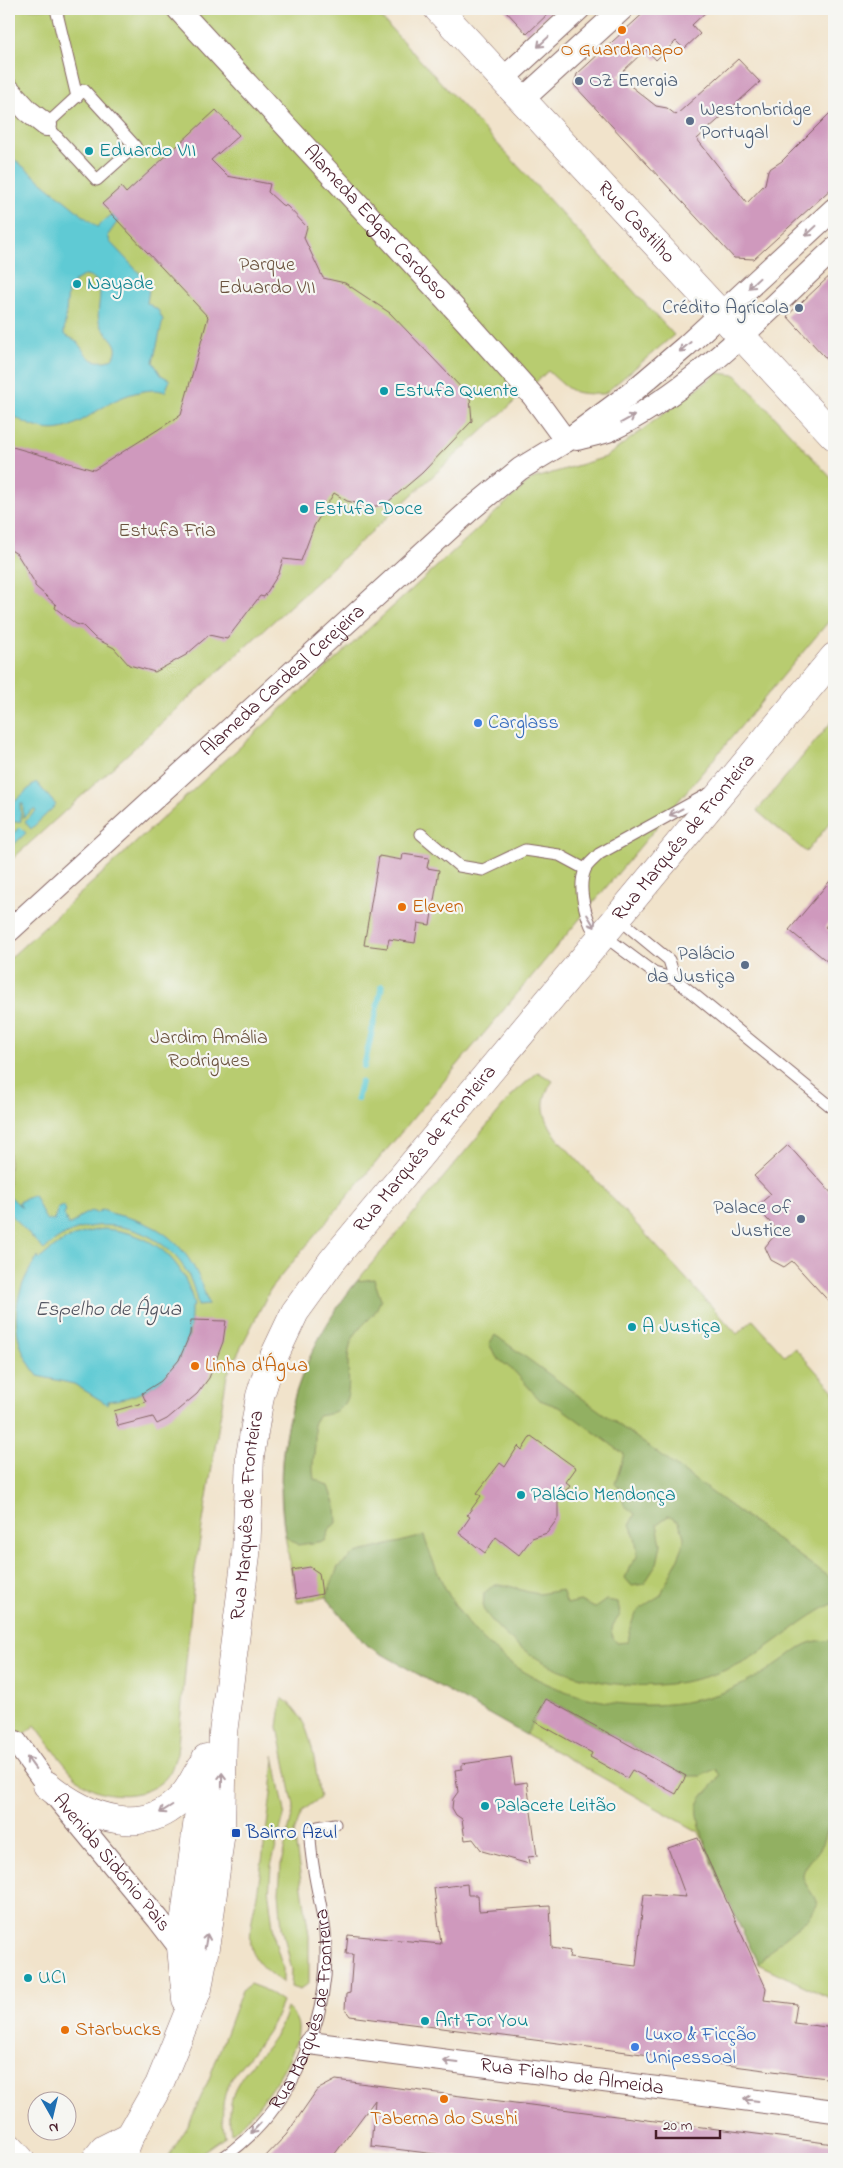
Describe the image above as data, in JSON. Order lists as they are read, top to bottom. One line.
{"streets":{"main road":["Rua Castilho","Rua Marquês de Fronteira"],"street":["Alameda Edgar Cardoso","Alameda Cardeal Cerejeira","Avenida Sidónio Pais","Rua Fialho de Almeida"]},"crossings":[["Alameda Edgar Cardoso","Alameda Cardeal Cerejeira"],["Rua Marquês de Fronteira","Avenida Sidónio Pais"],["Rua Marquês de Fronteira","Rua Fialho de Almeida"]],"one_way":["Rua Fialho de Almeida"],"water":["Espelho de Água"],"parks":["Parque Eduardo VII","Estufa Fria","Jardim Amália Rodrigues"],"places":{"other":["O Guardanapo","OZ Energia","Westonbridge Portugal","Eduardo VII","Nayade","Crédito Agrícola","Estufa Quente","Estufa Doce","Carglass","Eleven","Palácio da Justiça","Palace of Justice","A Justiça","Linha d'Água","Palácio Mendonça","Palacete Leitão","UCI","Art For You","Starbucks","Luxo & Ficção Unipessoal","Taberna do Sushi"],"transit":["Bairro Azul"]},"scale_bar":"20 m","north":"bottom"}
